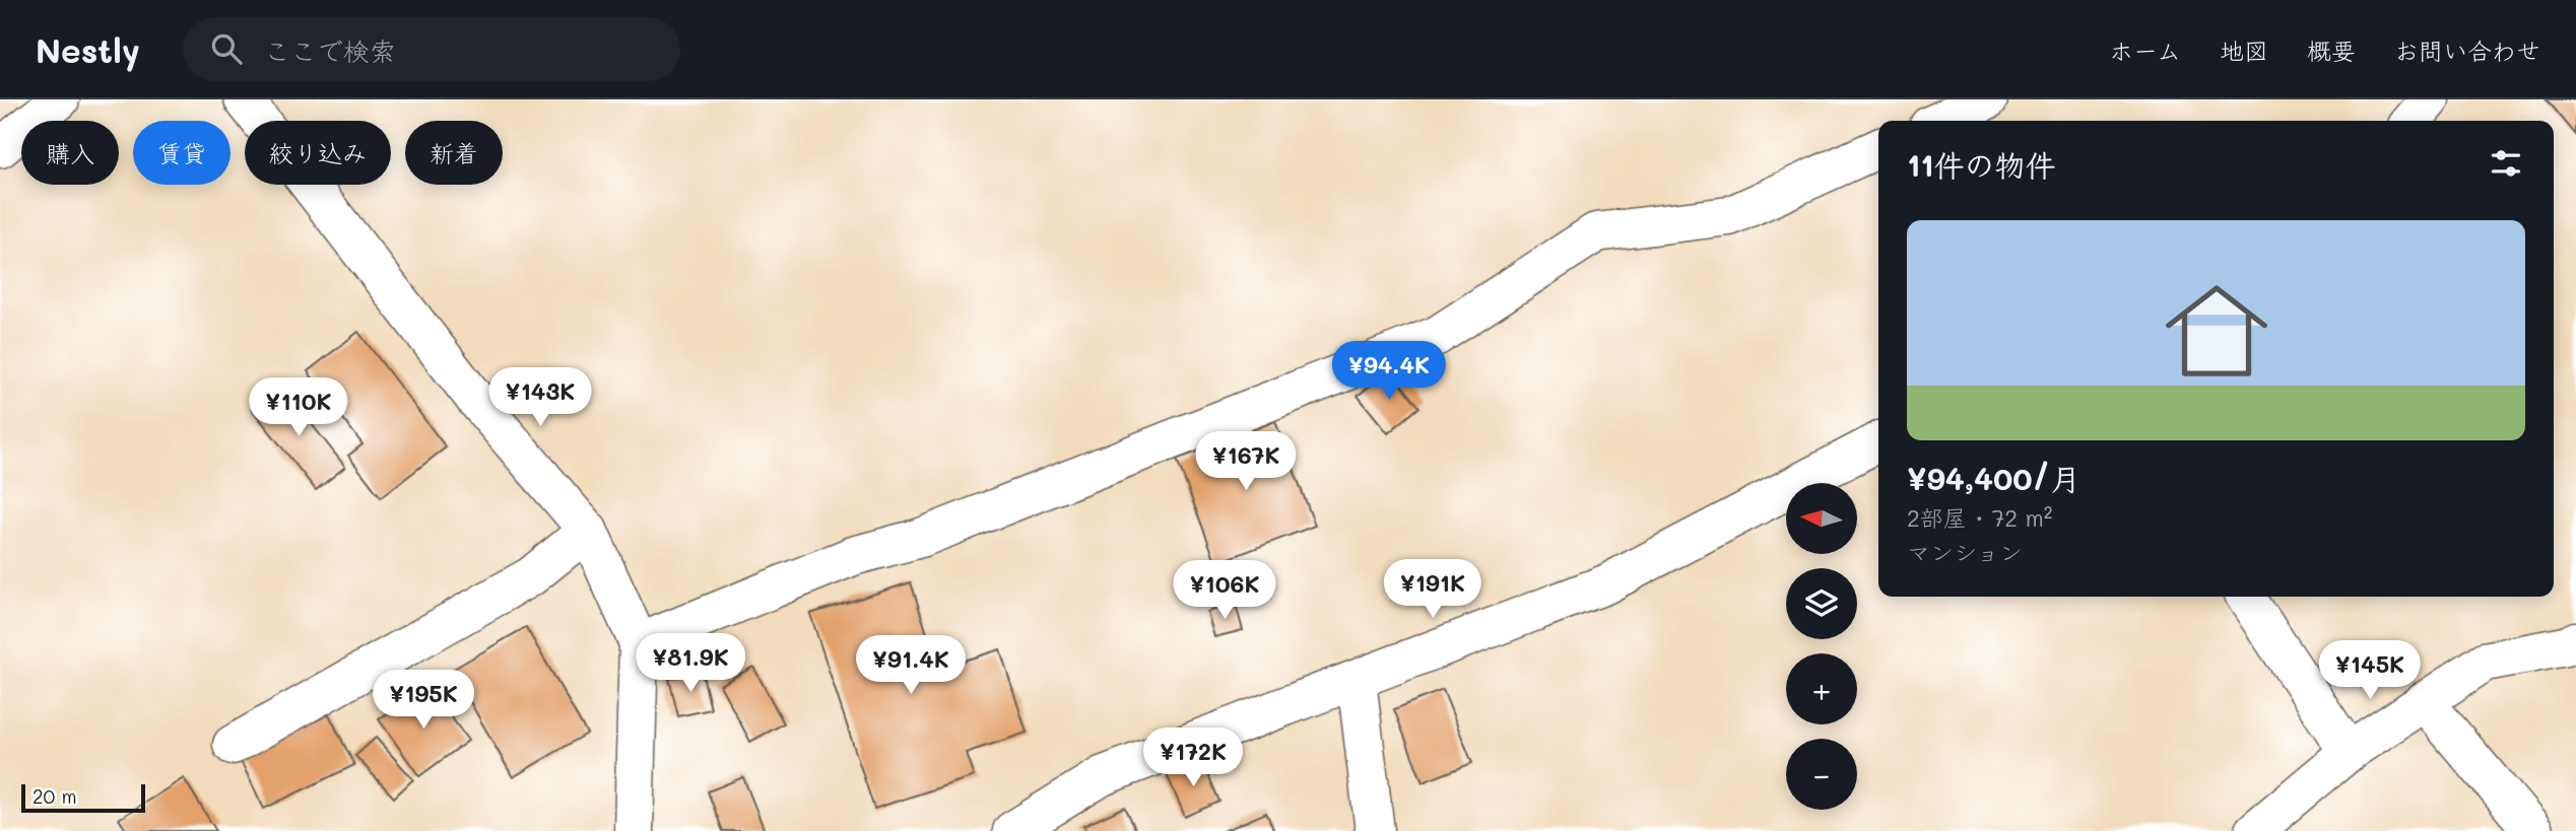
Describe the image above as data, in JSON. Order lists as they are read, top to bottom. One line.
{"scale_bar":"20 m","north":"left","page":{"header":"Nestly","search":"ここで検索","nav":["ホーム","地図","概要","お問い合わせ"],"chip":["購入","賃貸","絞り込み","新着"],"heading":"11件の物件","list":[{"name":"¥94,400/月","note":"2部屋 · 72 m² · マンション"}],"price":["¥94.4K","¥143K","¥110K","¥167K","¥191K","¥106K","¥81.9K","¥91.4K","¥145K","¥195K","¥172K"],"map_buttons":["+","−"],"scale":"20 m"}}
